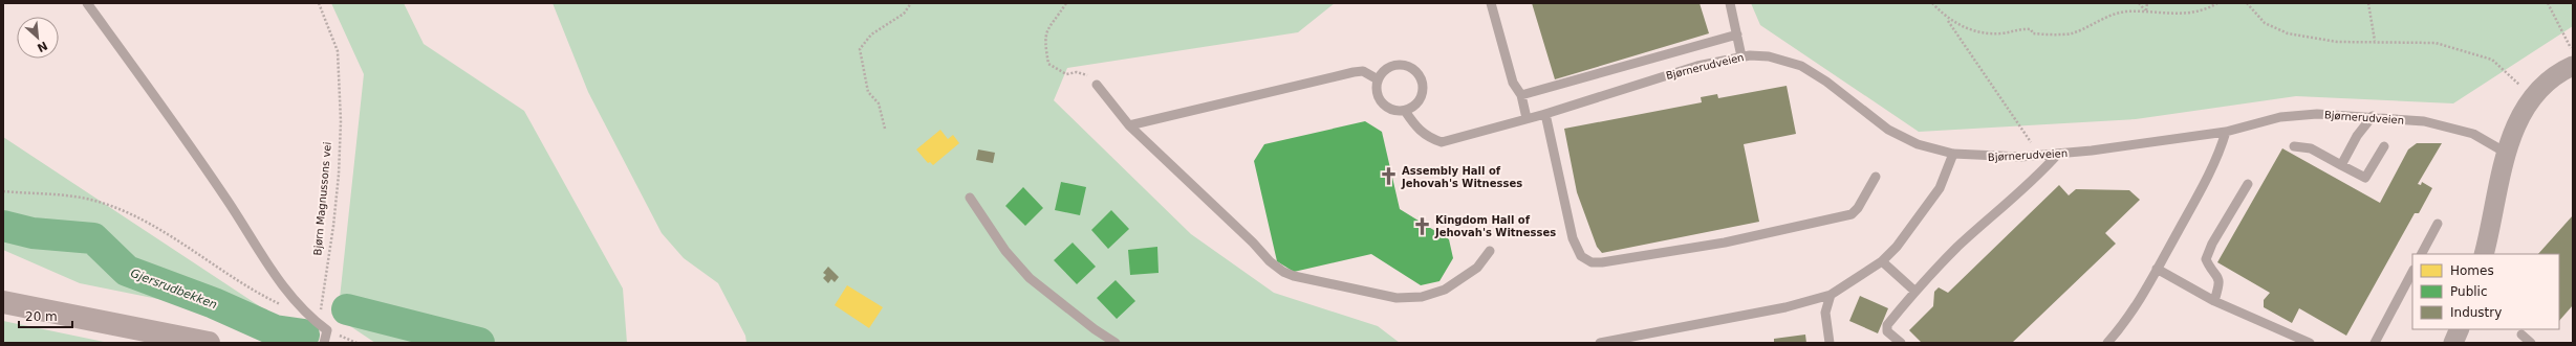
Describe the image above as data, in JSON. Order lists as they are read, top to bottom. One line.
{"streets":{"lane":["Bjørnerudveien"],"path":["Bjørn Magnussons vei"]},"water":["Gjersrudbekken"],"places":{"church":["Assembly Hall of Jehovah's Witnesses","Kingdom Hall of Jehovah's Witnesses"]},"legend":["Homes","Public","Industry"],"scale_bar":"20 m","north":"bottom right"}
